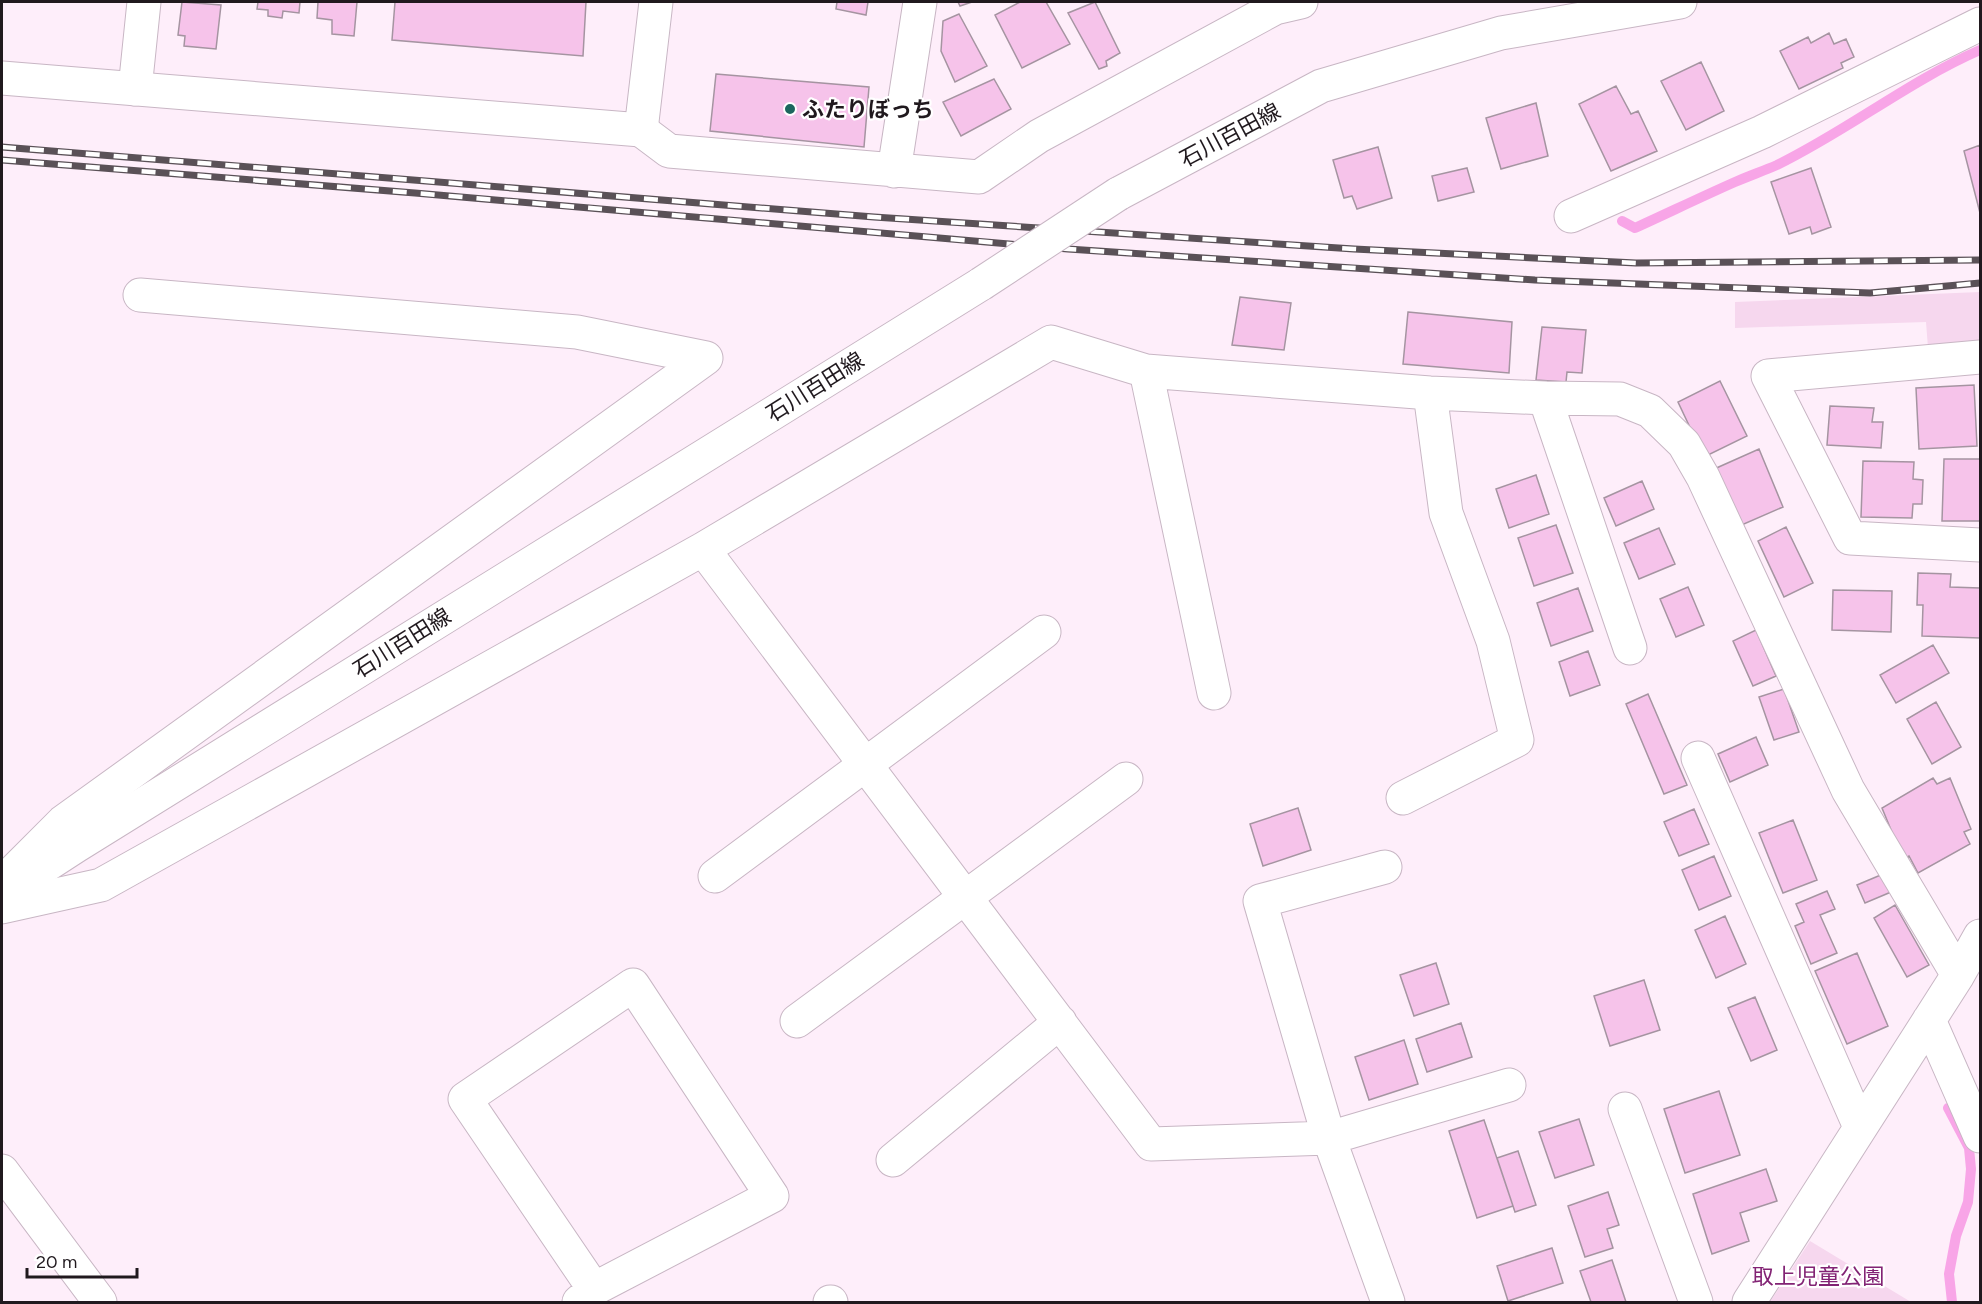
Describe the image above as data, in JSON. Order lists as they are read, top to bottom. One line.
{"streets":{"street":["石川百田線"]},"parks":["取上児童公園"],"places":["ふたりぼっち"],"scale_bar":"20 m"}
